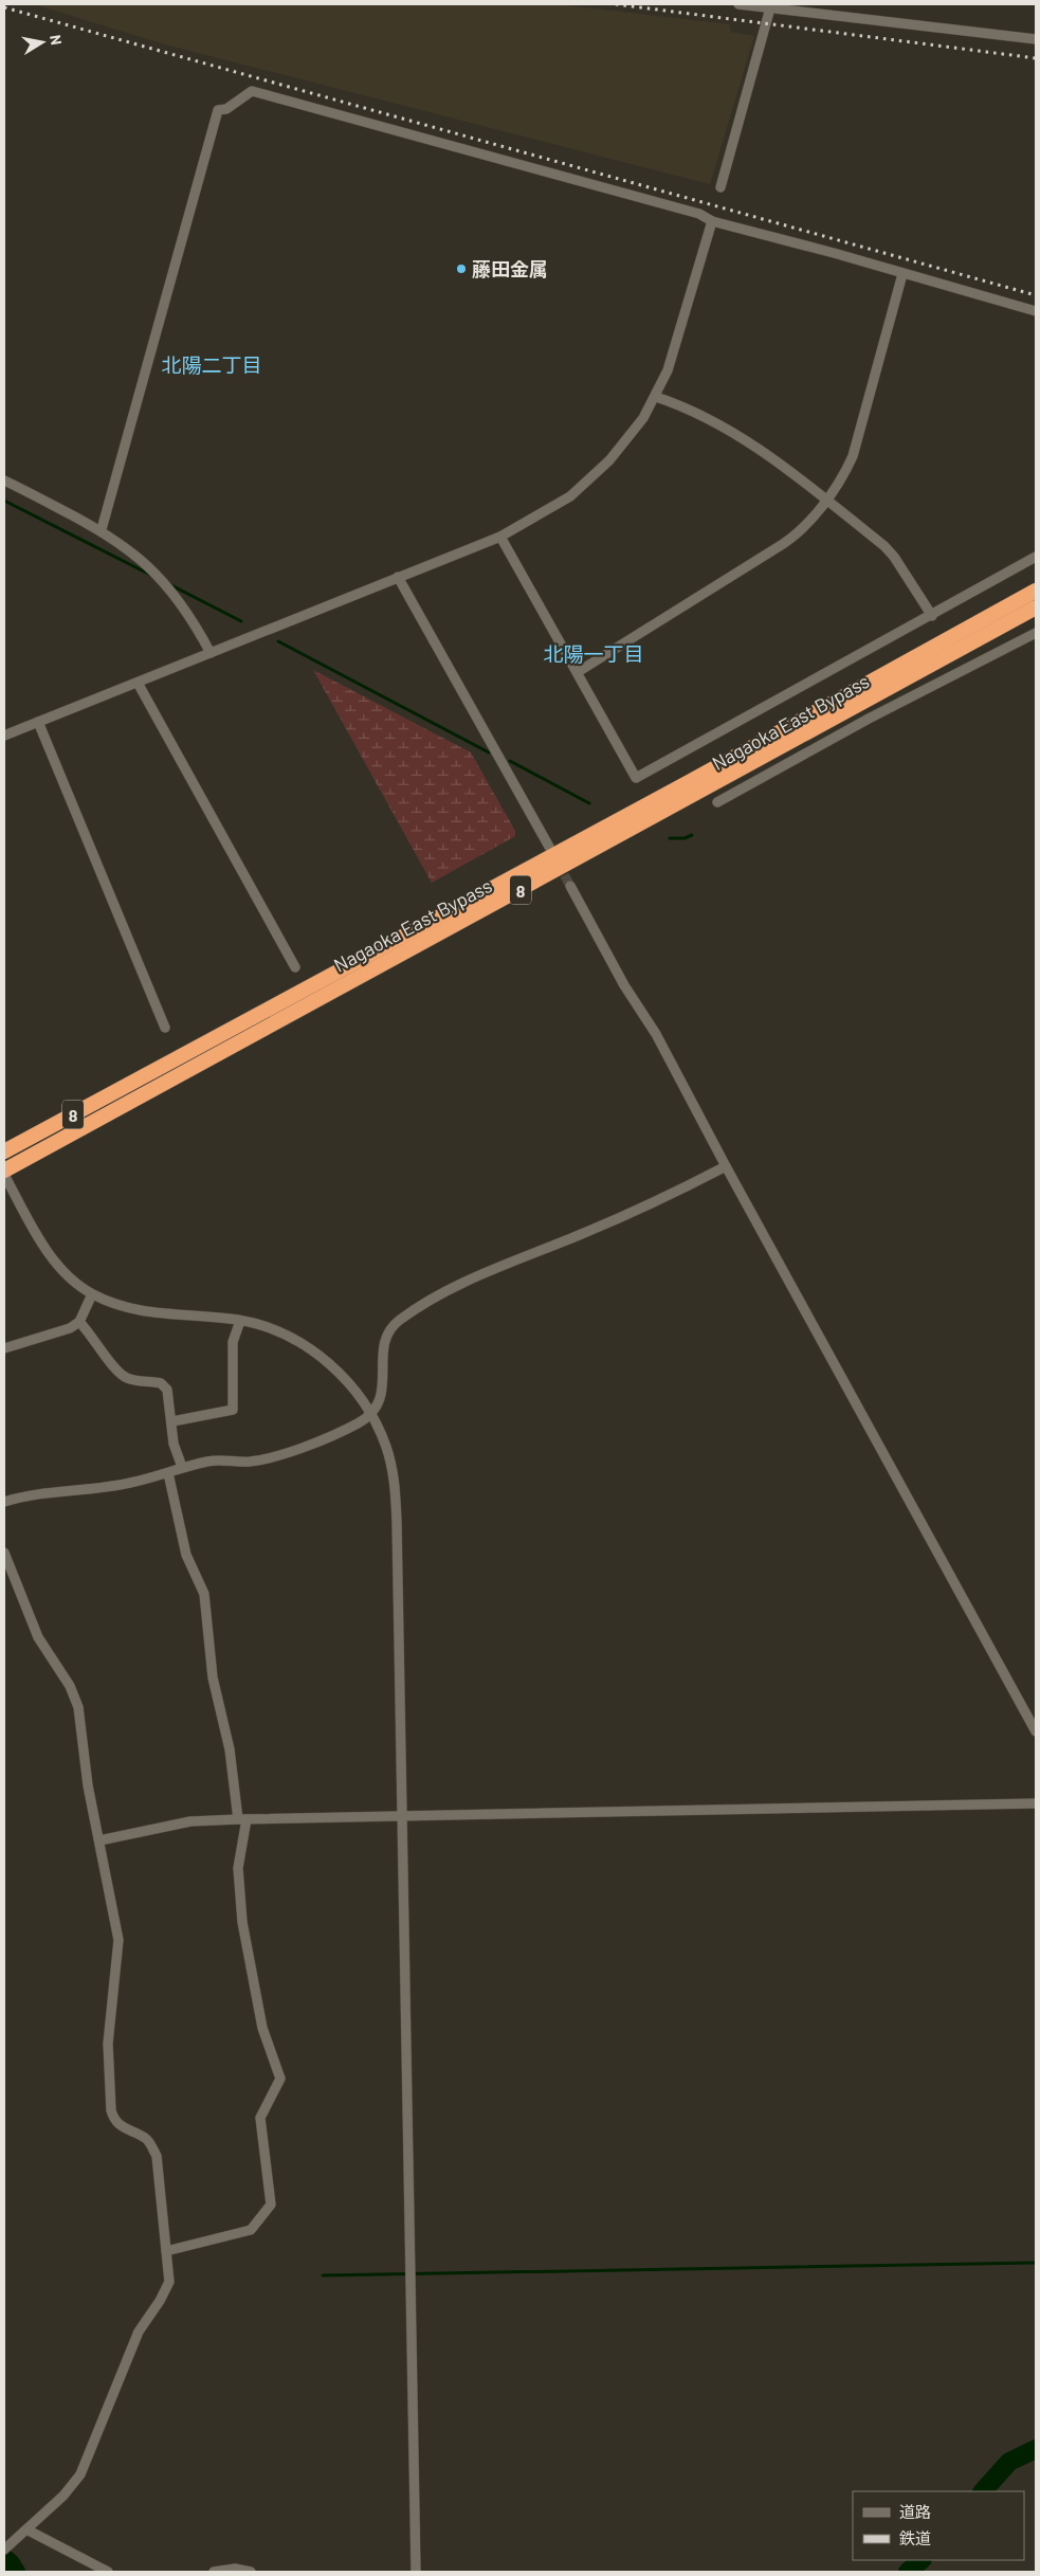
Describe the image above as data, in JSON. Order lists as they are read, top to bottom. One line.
{"streets":{"highway":["Nagaoka East Bypass","8"]},"districts":["北陽二丁目","北陽一丁目"],"places":["藤田金属"],"legend":["道路","鉄道"],"north":"right"}
